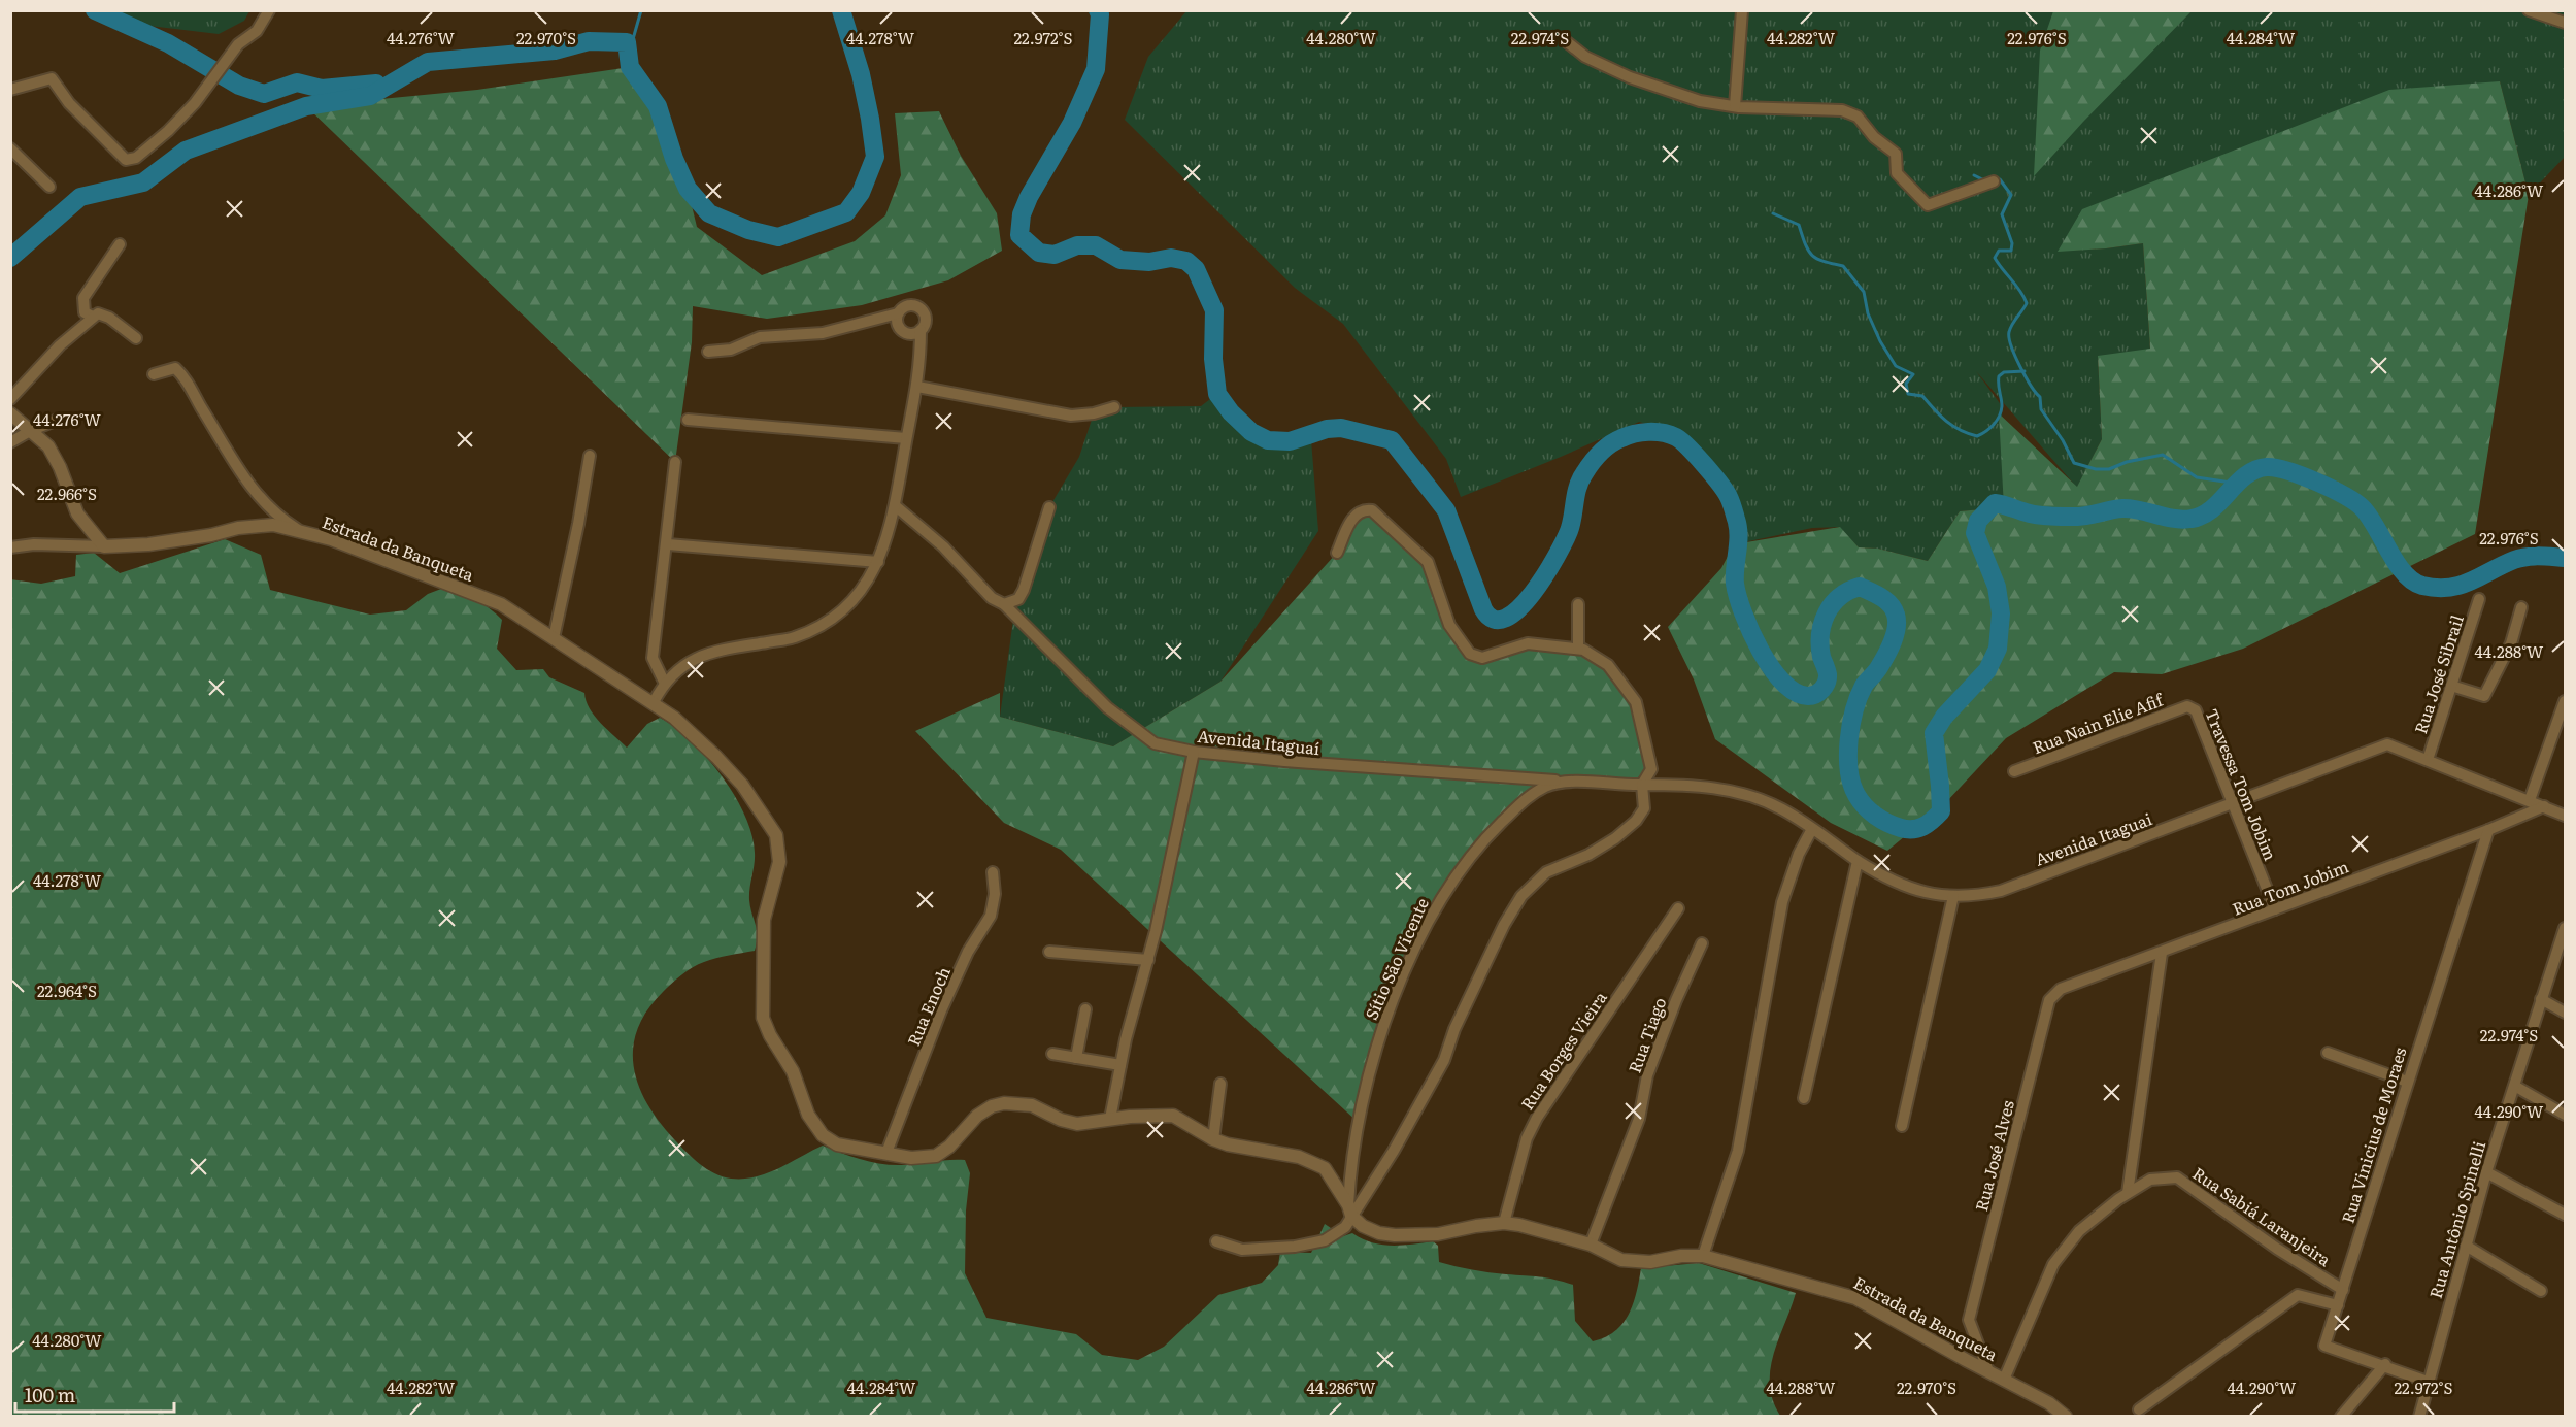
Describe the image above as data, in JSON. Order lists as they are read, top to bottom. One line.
{"streets":{"street":["Estrada da Banqueta","Rua José Sibrail","Rua Nain Elie Afif","Avenida Itaguaí","Travessa Tom Jobim","Avenida Itaguai","Rua Tom Jobim","Sítio São Vicente","Rua Enoch","Rua Tiago","Rua Borges Vieira","Rua Vinicius de Moraes","Rua José Alves","Rua Sabiá Laranjeira","Rua Antônio Spinelli"]},"crossings":[["Estrada da Banqueta","Sítio São Vicente"],["Estrada da Banqueta","Rua Enoch"],["Estrada da Banqueta","Rua Tiago"],["Estrada da Banqueta","Rua Borges Vieira"],["Estrada da Banqueta","Rua José Alves"],["Estrada da Banqueta","Rua Sabiá Laranjeira"],["Rua José Sibrail","Avenida Itaguai"],["Rua Nain Elie Afif","Travessa Tom Jobim"],["Avenida Itaguaí","Sítio São Vicente"],["Travessa Tom Jobim","Avenida Itaguai"],["Travessa Tom Jobim","Rua Tom Jobim"],["Avenida Itaguai","Rua Tom Jobim"],["Rua Tom Jobim","Rua Vinicius de Moraes"],["Rua Tom Jobim","Rua José Alves"],["Rua Vinicius de Moraes","Rua Sabiá Laranjeira"],["Rua Vinicius de Moraes","Rua Antônio Spinelli"]],"scale_bar":"100 m","coordinates":["44.276°W","22.970°S","22.972°S","44.280°W","22.974°S","44.282°W","22.976°S","44.284°W","44.278°W","44.286°W","22.966°S","44.288°W","22.964°S","44.290°W"]}
